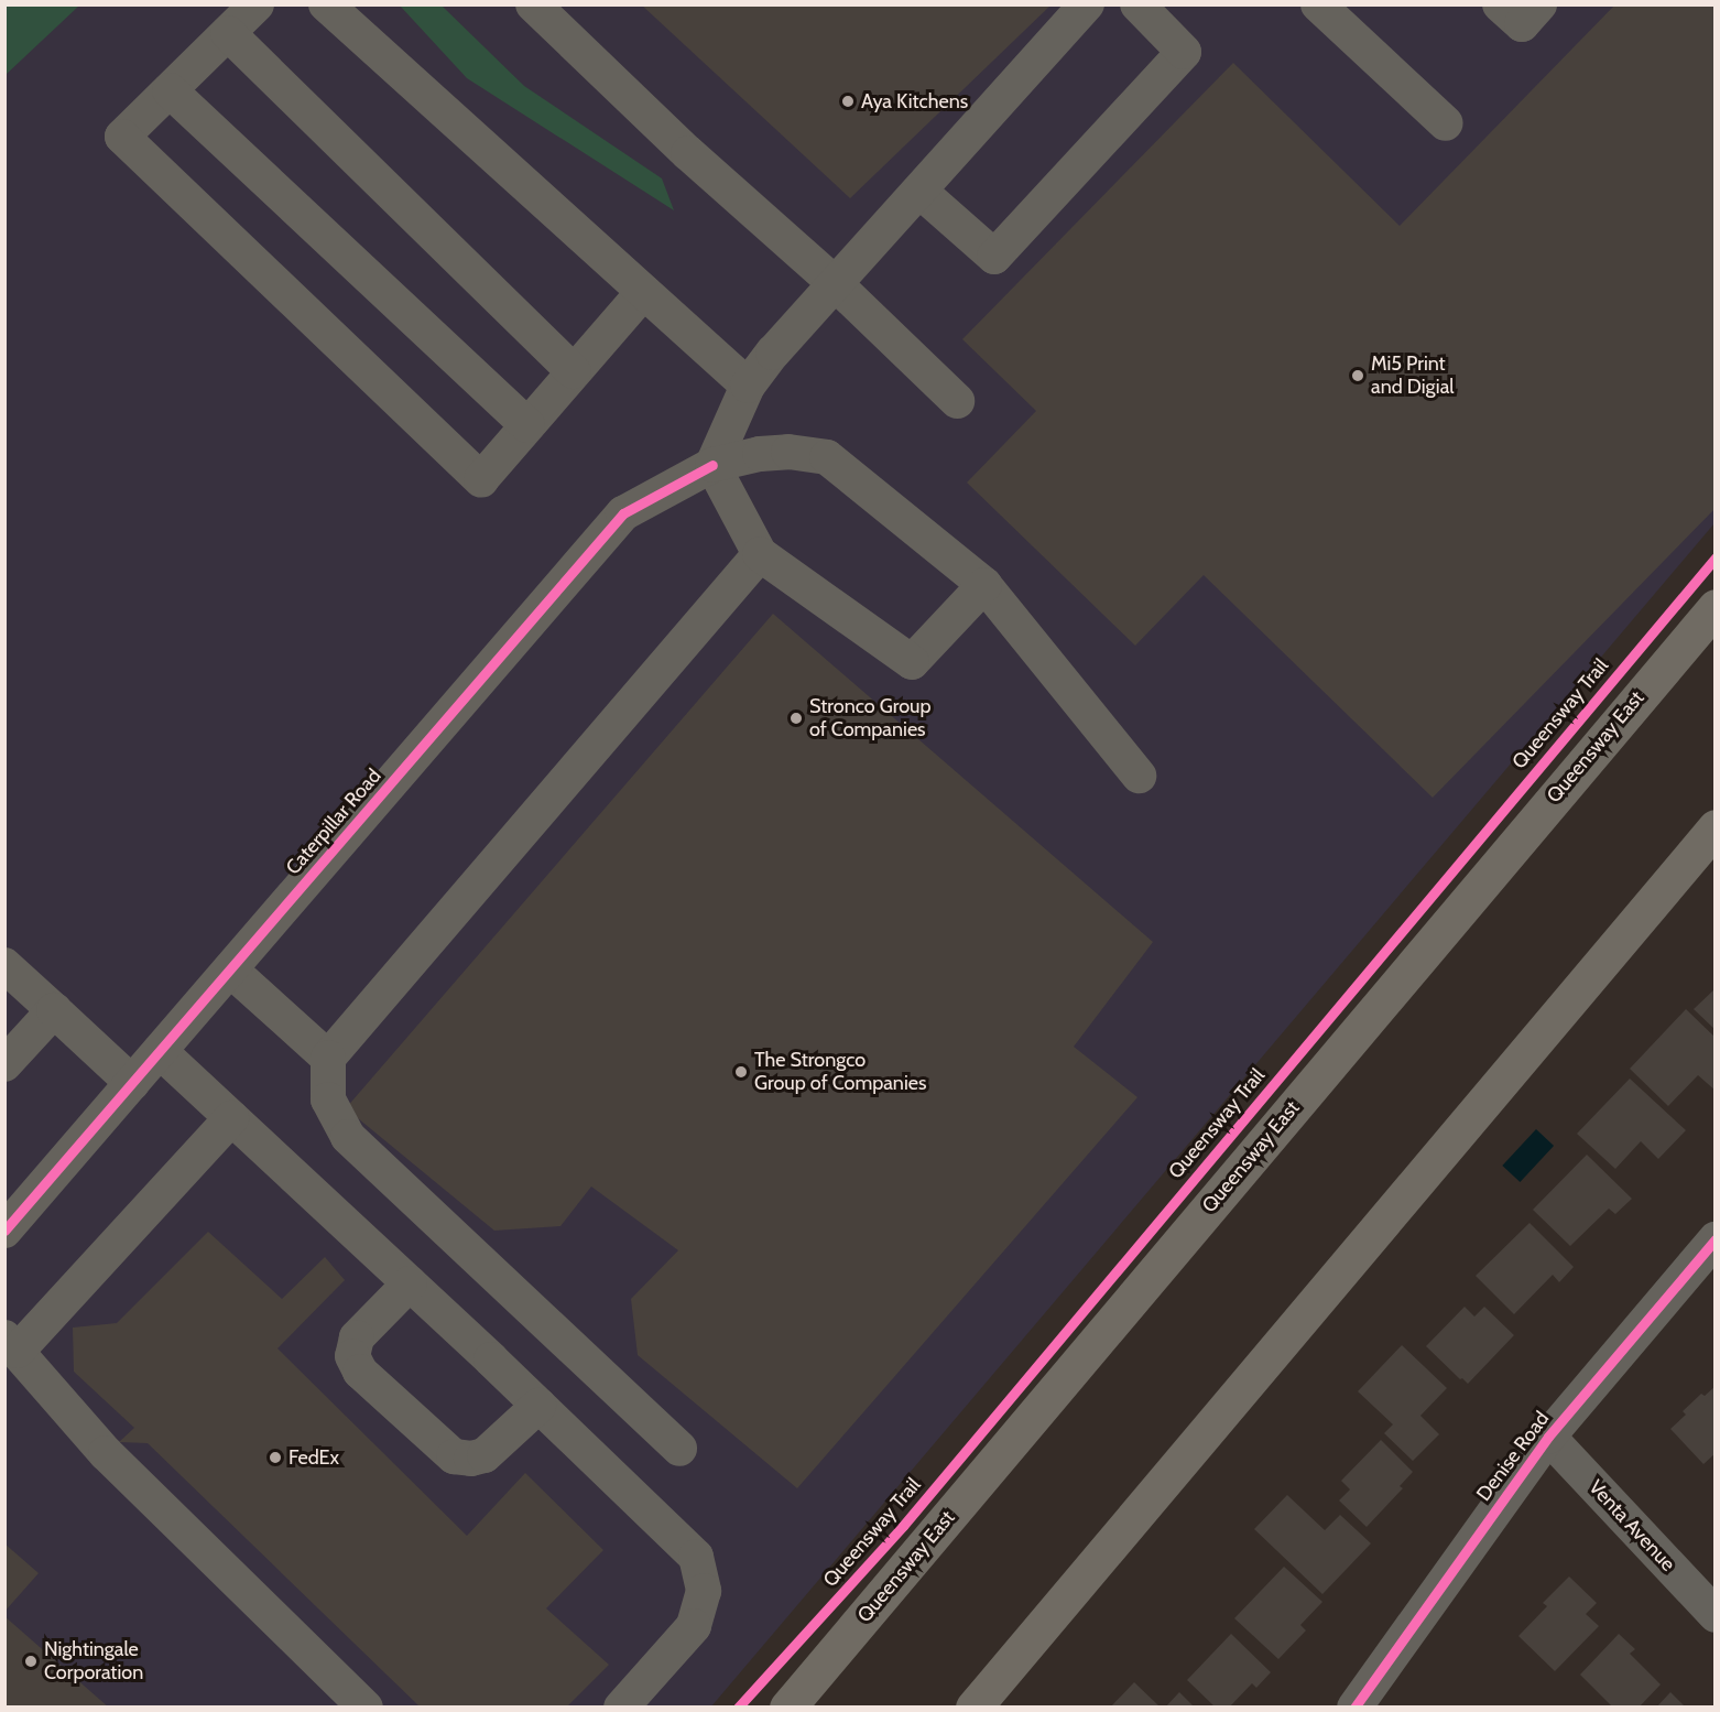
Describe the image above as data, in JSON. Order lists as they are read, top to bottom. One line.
{"streets":{"main road":["Queensway East"],"street":["Caterpillar Road","Denise Road","Venta Avenue"],"cycle path":["Queensway Trail"]},"crossings":[["Denise Road","Venta Avenue"]],"places":["Aya Kitchens","Mi5 Print and Digial","Stronco Group of Companies","The Strongco Group of Companies","FedEx","Nightingale Corporation"]}
